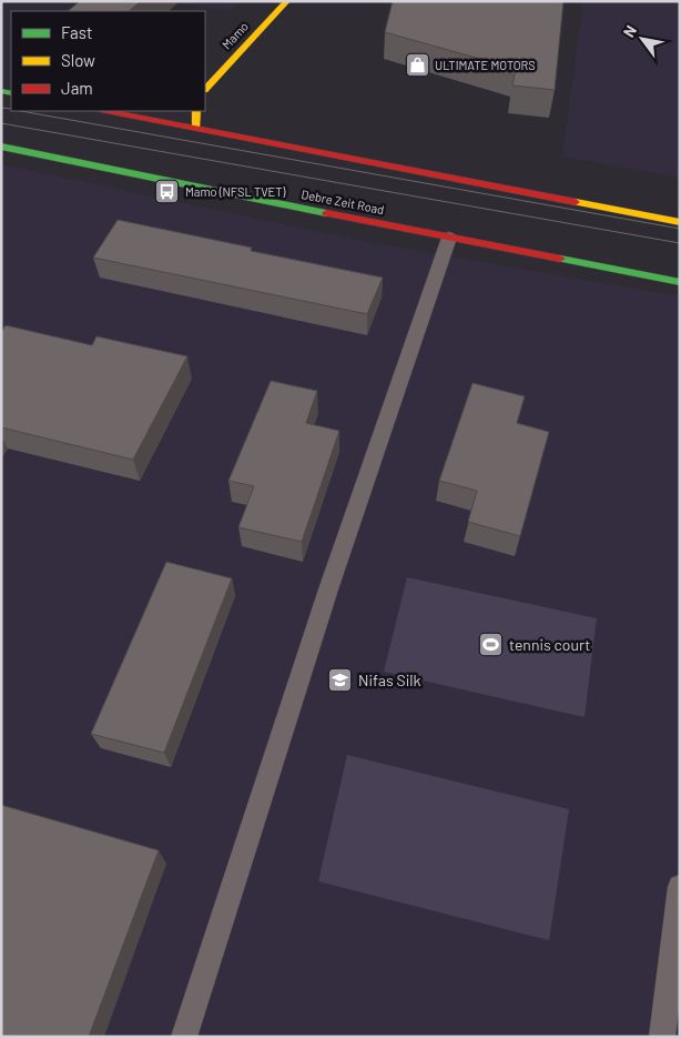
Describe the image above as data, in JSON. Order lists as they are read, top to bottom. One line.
{"streets":{"main road":["Mamo","Debre Zeit Road"]},"places":{"shop":["ULTIMATE MOTORS"],"bus stop":["Mamo (NFSL TVET)"],"sports":["tennis court"],"school or university":["Nifas Silk"]},"legend":["Fast","Slow","Jam"],"north":"top left"}
